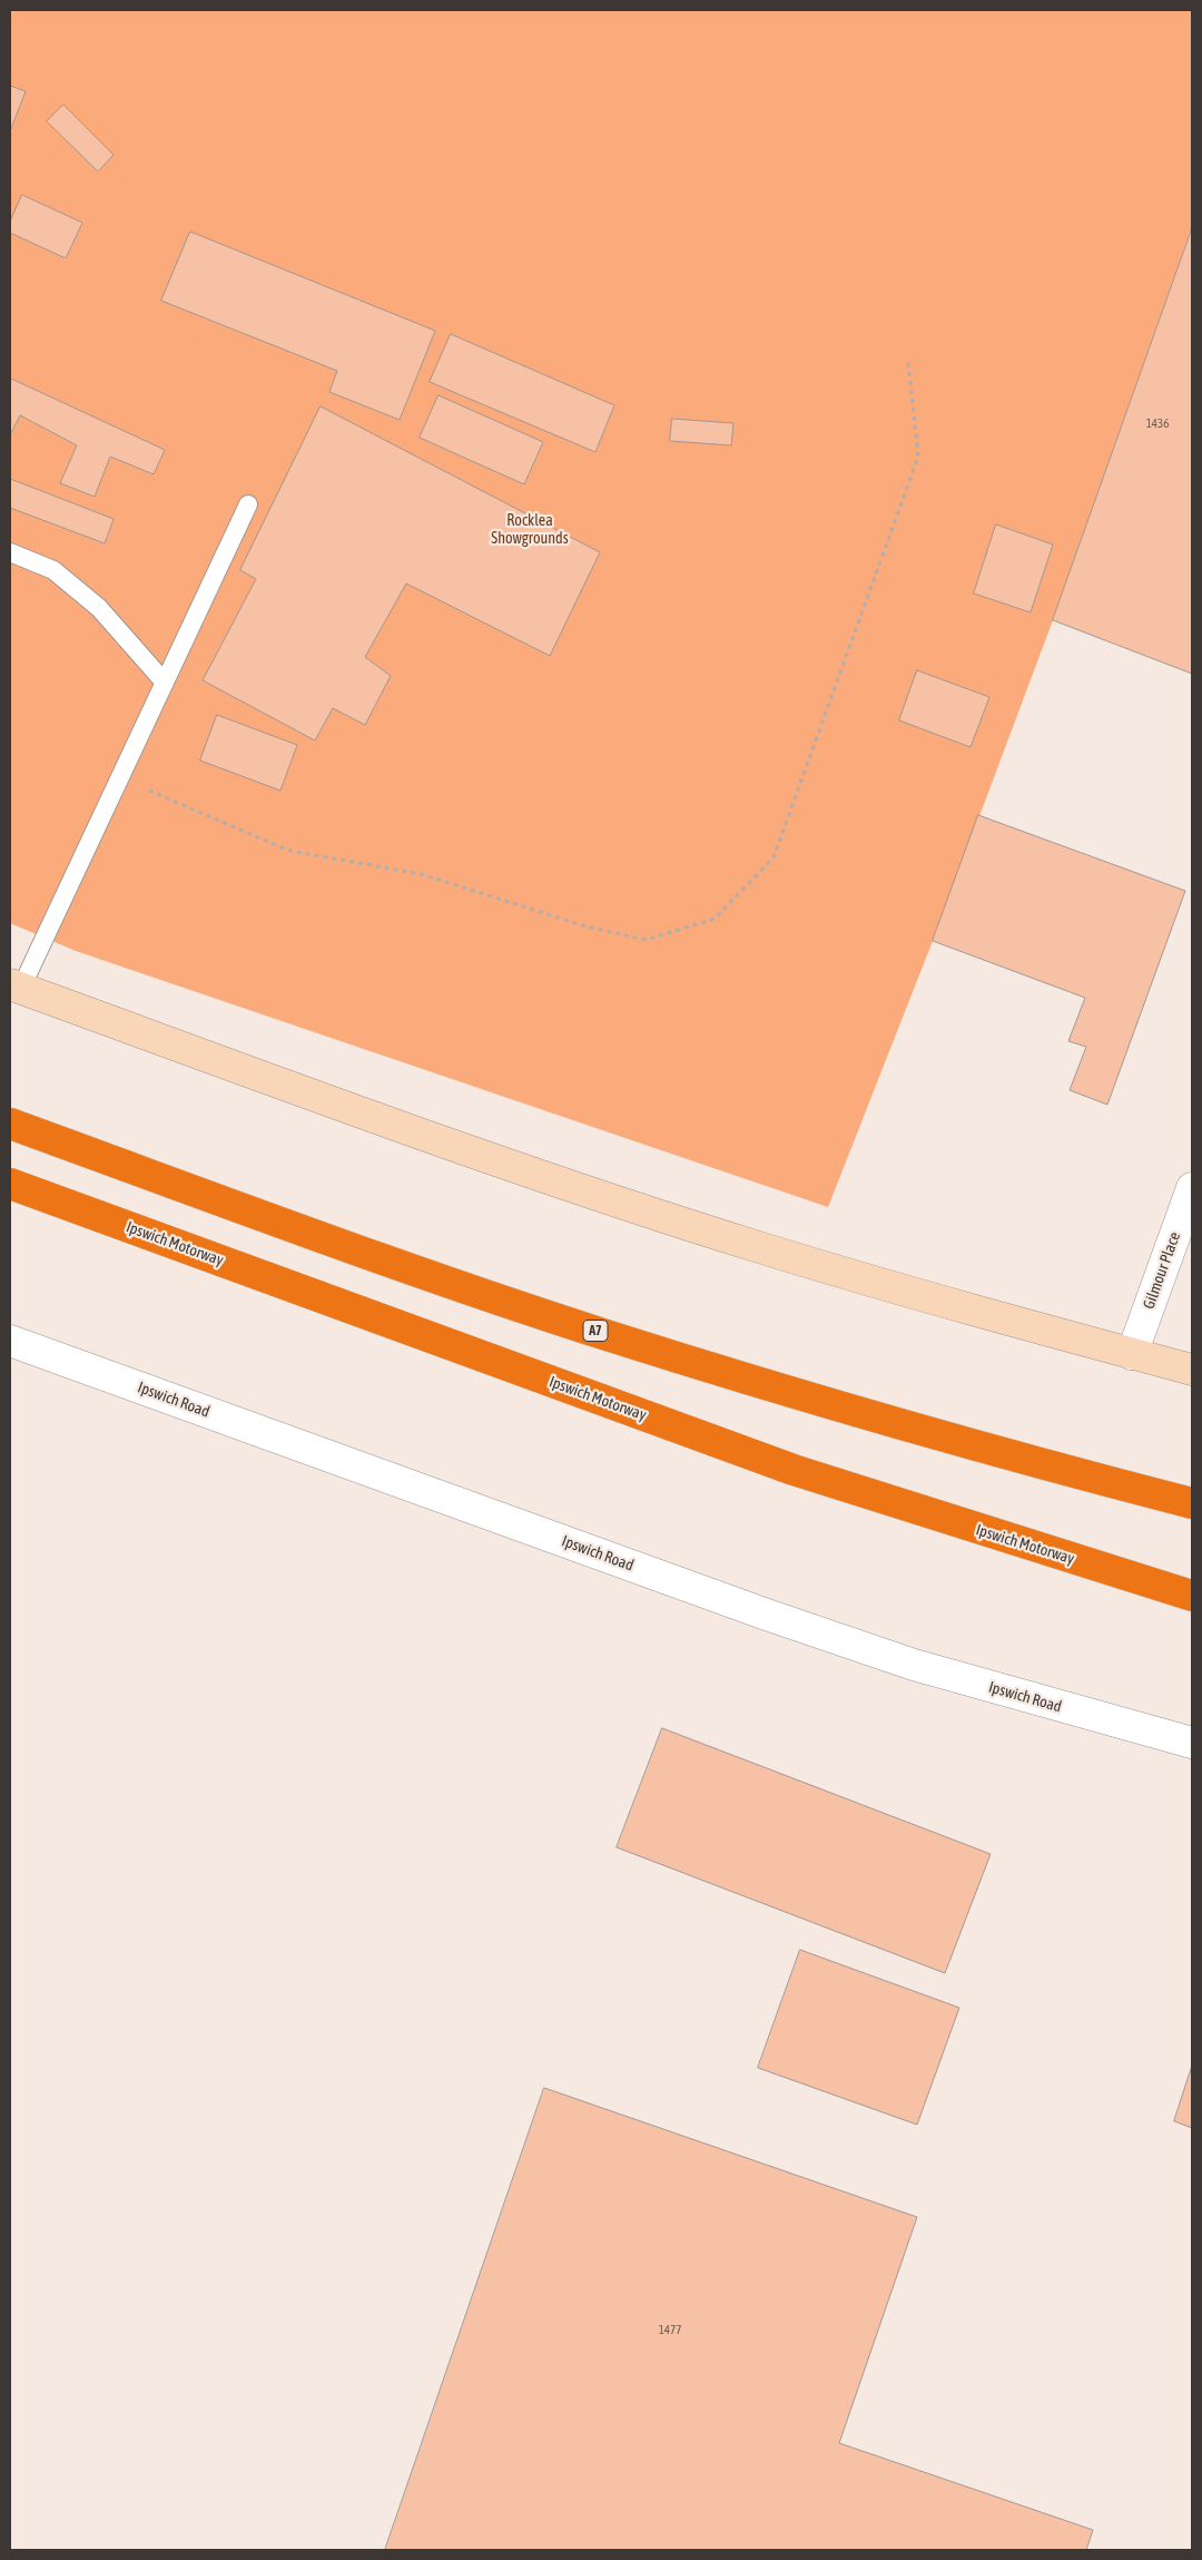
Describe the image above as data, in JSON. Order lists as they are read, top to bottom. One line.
{"streets":{"highway":["Ipswich Motorway","A7"],"street":["Gilmour Place","Ipswich Road"]},"parks":["Rocklea Showgrounds"],"house_numbers":["1436","1477"]}
